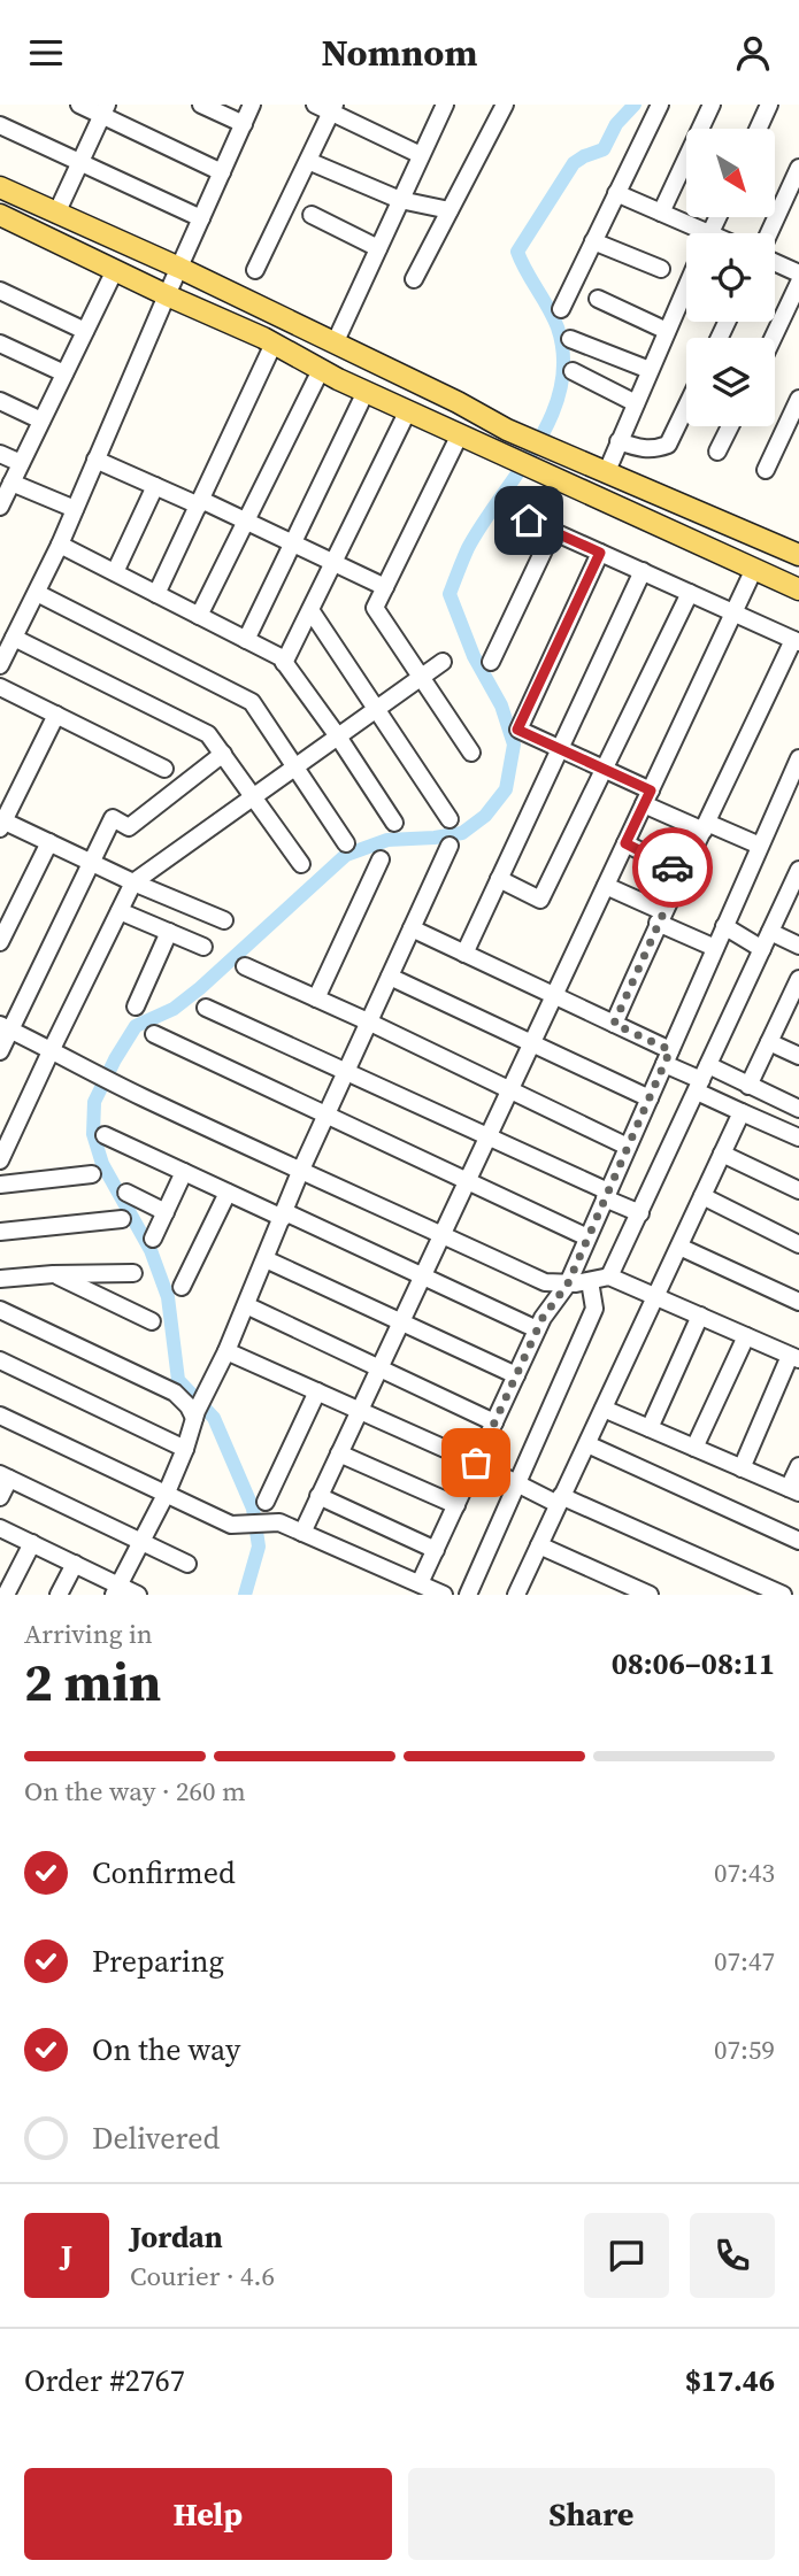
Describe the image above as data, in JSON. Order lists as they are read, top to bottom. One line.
{"north":"bottom right","page":{"header":"Nomnom","heading":["2 min","Arriving in","08:06–08:11"],"panel":["Jordan","Courier · 4.6","Order #2767","$17.46"],"bar":"On the way · 260 m","list":[["Confirmed","07:43"],["Preparing","07:47"],["On the way","07:59"],"Delivered"],"round":"J","buttons":["Help","Share"]}}
